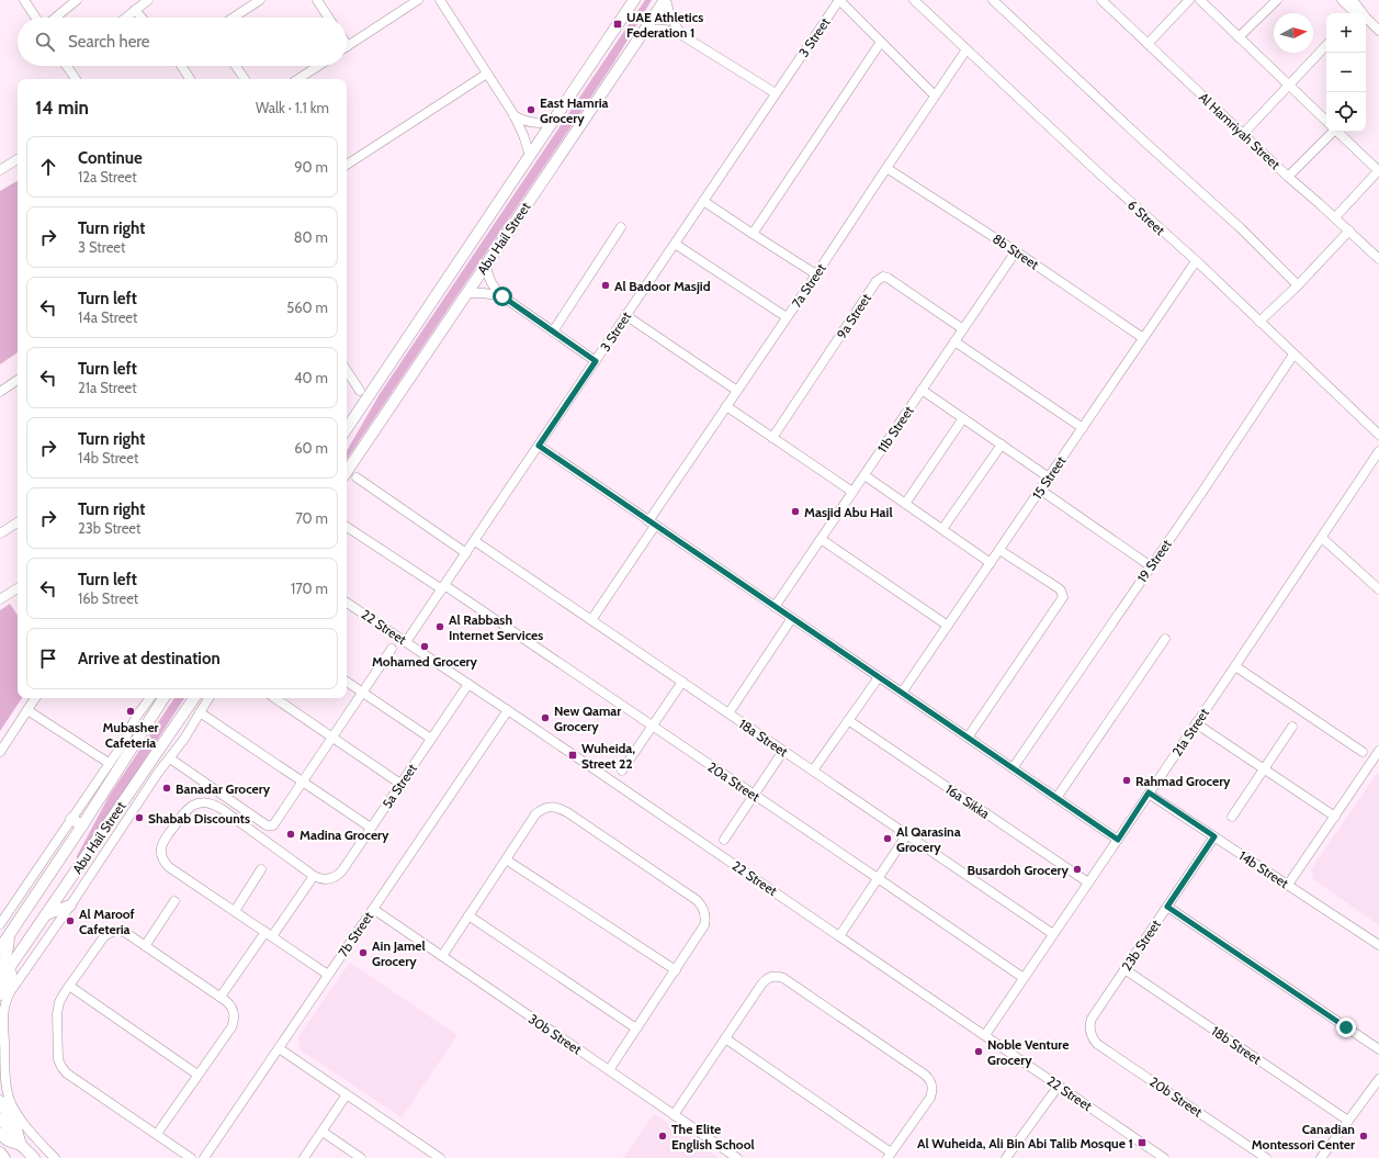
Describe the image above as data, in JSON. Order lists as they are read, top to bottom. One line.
{"streets":{"main road":["Abu Hail Street"],"street":["3 Street","Al Hamriyah Street","6 Street","8b Street","7a Street","9a Street","11b Street","15 Street","19 Street","22 Street","21a Street","18a Street","20a Street","5a Street","16a Sikka","14b Street","7b Street","23b Street","30b Street","18b Street","20b Street"]},"crossings":[["3 Street","22 Street"],["3 Street","18a Street"],["3 Street","20a Street"],["6 Street","7a Street"],["6 Street","15 Street"],["6 Street","19 Street"],["8b Street","7a Street"],["8b Street","11b Street"],["8b Street","15 Street"],["7a Street","18a Street"],["9a Street","11b Street"],["22 Street","21a Street"],["22 Street","5a Street"],["22 Street","7b Street"],["21a Street","18a Street"],["21a Street","20a Street"],["21a Street","16a Sikka"],["21a Street","14b Street"],["14b Street","23b Street"],["7b Street","30b Street"],["23b Street","18b Street"],["23b Street","20b Street"]],"places":{"transit":["UAE Athletics Federation 1","Wuheida, Street 22","Al Wuheida, Ali Bin Abi Talib Mosque 1"],"other":["East Hamria Grocery","Al Badoor Masjid","Masjid Abu Hail","Al Rabbash Internet Services","Mohamed Grocery","Mubasher Cafeteria","New Qamar Grocery","Rahmad Grocery","Banadar Grocery","Shabab Discounts","Madina Grocery","Al Qarasina Grocery","Busardoh Grocery","Al Maroof Cafeteria","Ain Jamel Grocery","Noble Venture Grocery","The Elite English School","Canadian Montessori Center"]},"north":"right","page":{"map_buttons":["+","−"],"search":"Search here","heading":["14 min","Walk · 1.1 km"],"list":[["Continue","12a Street","90 m"],["Turn right","3 Street","80 m"],["Turn left","14a Street","560 m"],["Turn left","21a Street","40 m"],["Turn right","14b Street","60 m"],["Turn right","23b Street","70 m"],["Turn left","16b Street","170 m"],"Arrive at destination"]}}
